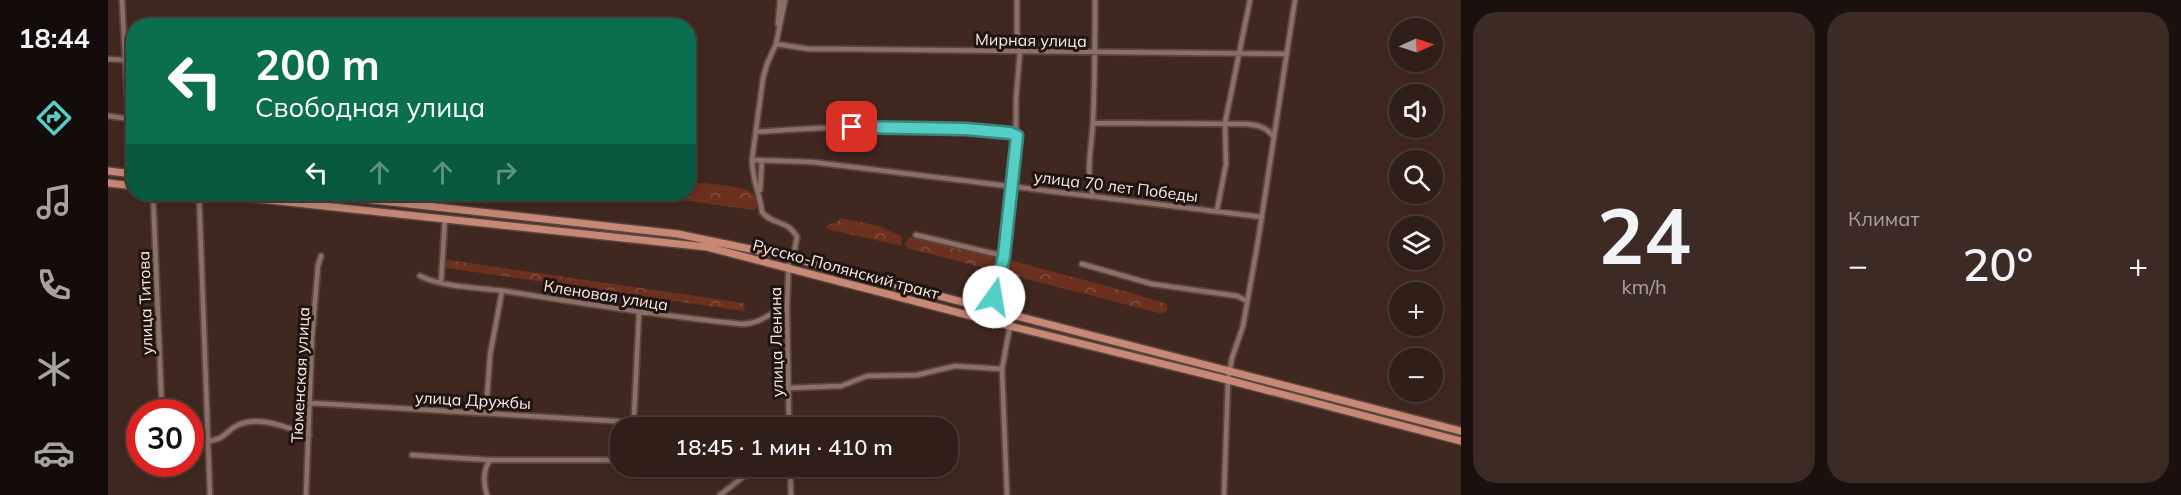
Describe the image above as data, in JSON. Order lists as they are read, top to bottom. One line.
{"streets":{"main road":["Русско-Полянский тракт"],"street":["Мирная улица","улица 70 лет Победы","Кленовая улица","улица Титова","улица Ленина","Тюменская улица","улица Дружбы"]},"crossings":[["Русско-Полянский тракт","улица Ленина"],["Кленовая улица","улица Ленина"],["Тюменская улица","улица Дружбы"]],"north":"right","page":{"tabs":"18:44","tile":[["24","km/h"],"Климат"],"map_buttons":["+","−"],"turn":["200 m","Свободная улица"],"heat":["−","20°","+"],"limit":"30","trip":"18:45 · 1 мин · 410 m"}}
